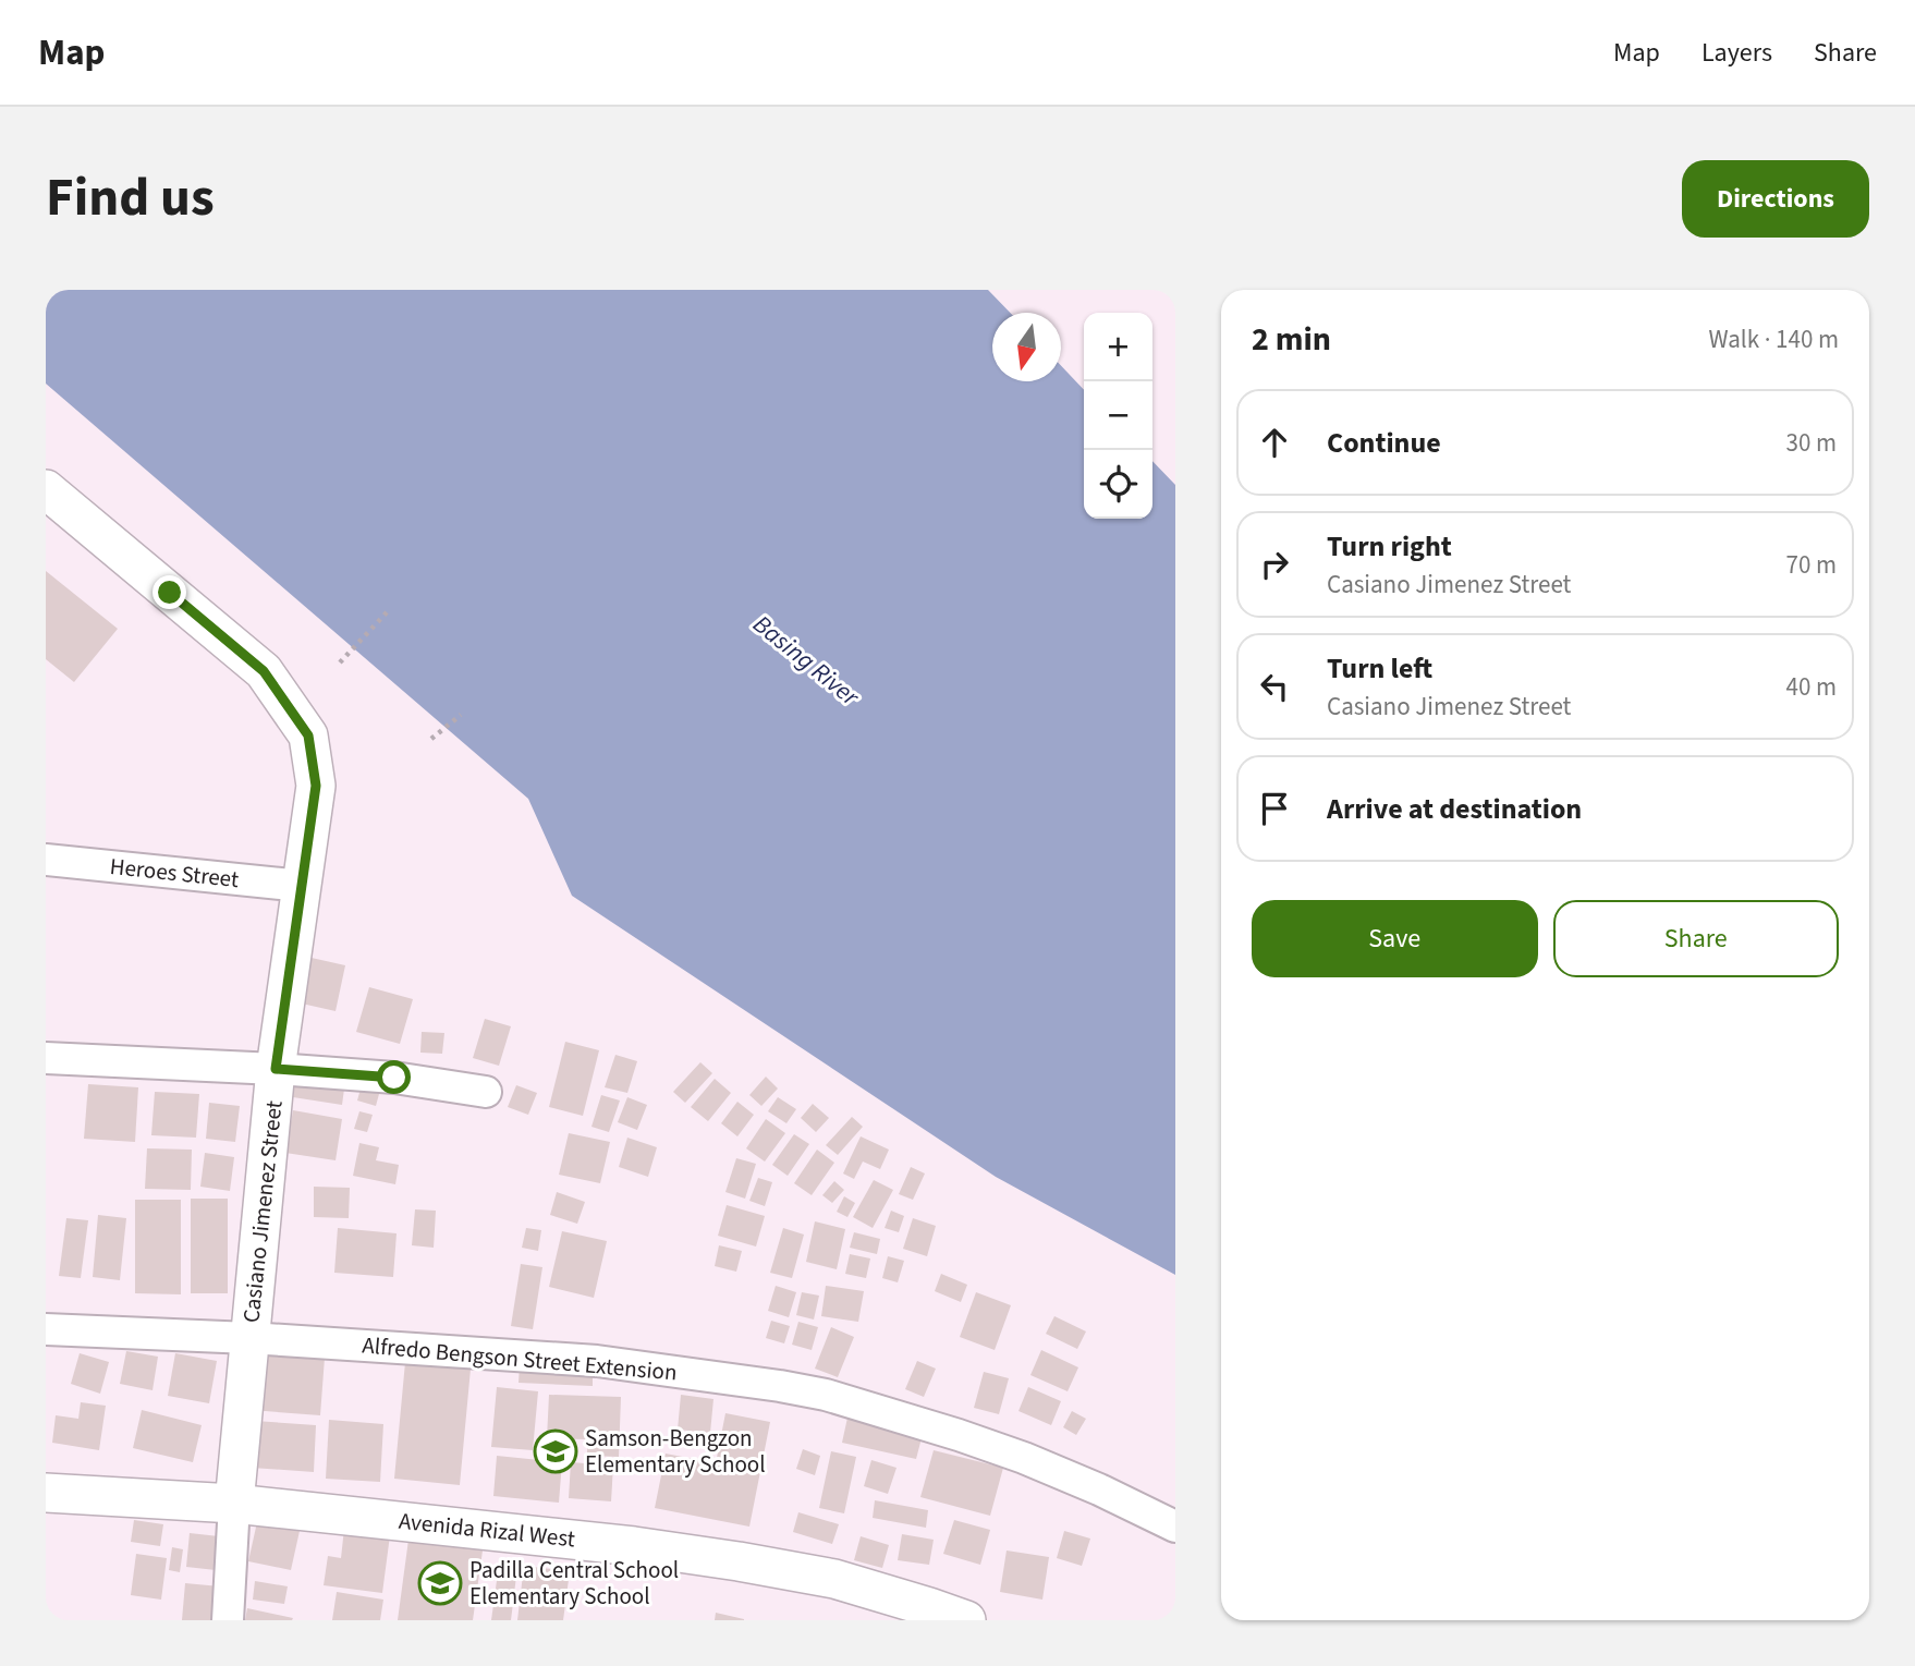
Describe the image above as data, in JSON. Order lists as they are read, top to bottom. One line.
{"streets":{"street":["Heroes Street","Casiano Jimenez Street","Alfredo Bengson Street Extension","Avenida Rizal West"]},"crossings":[["Heroes Street","Casiano Jimenez Street"],["Casiano Jimenez Street","Alfredo Bengson Street Extension"],["Casiano Jimenez Street","Avenida Rizal West"]],"water":["Basing River"],"places":{"school or university":["Samson-Bengzon Elementary School","Padilla Central School Elementary School"]},"north":"bottom","page":{"header":"Map","nav":["Map","Layers","Share"],"title":"Find us","buttons":["Directions",["Save","Share"]],"heading":["2 min","Walk · 140 m"],"map_buttons":["+","−"],"list":[["Continue","30 m"],["Turn right","Casiano Jimenez Street","70 m"],["Turn left","Casiano Jimenez Street","40 m"],"Arrive at destination"]}}
